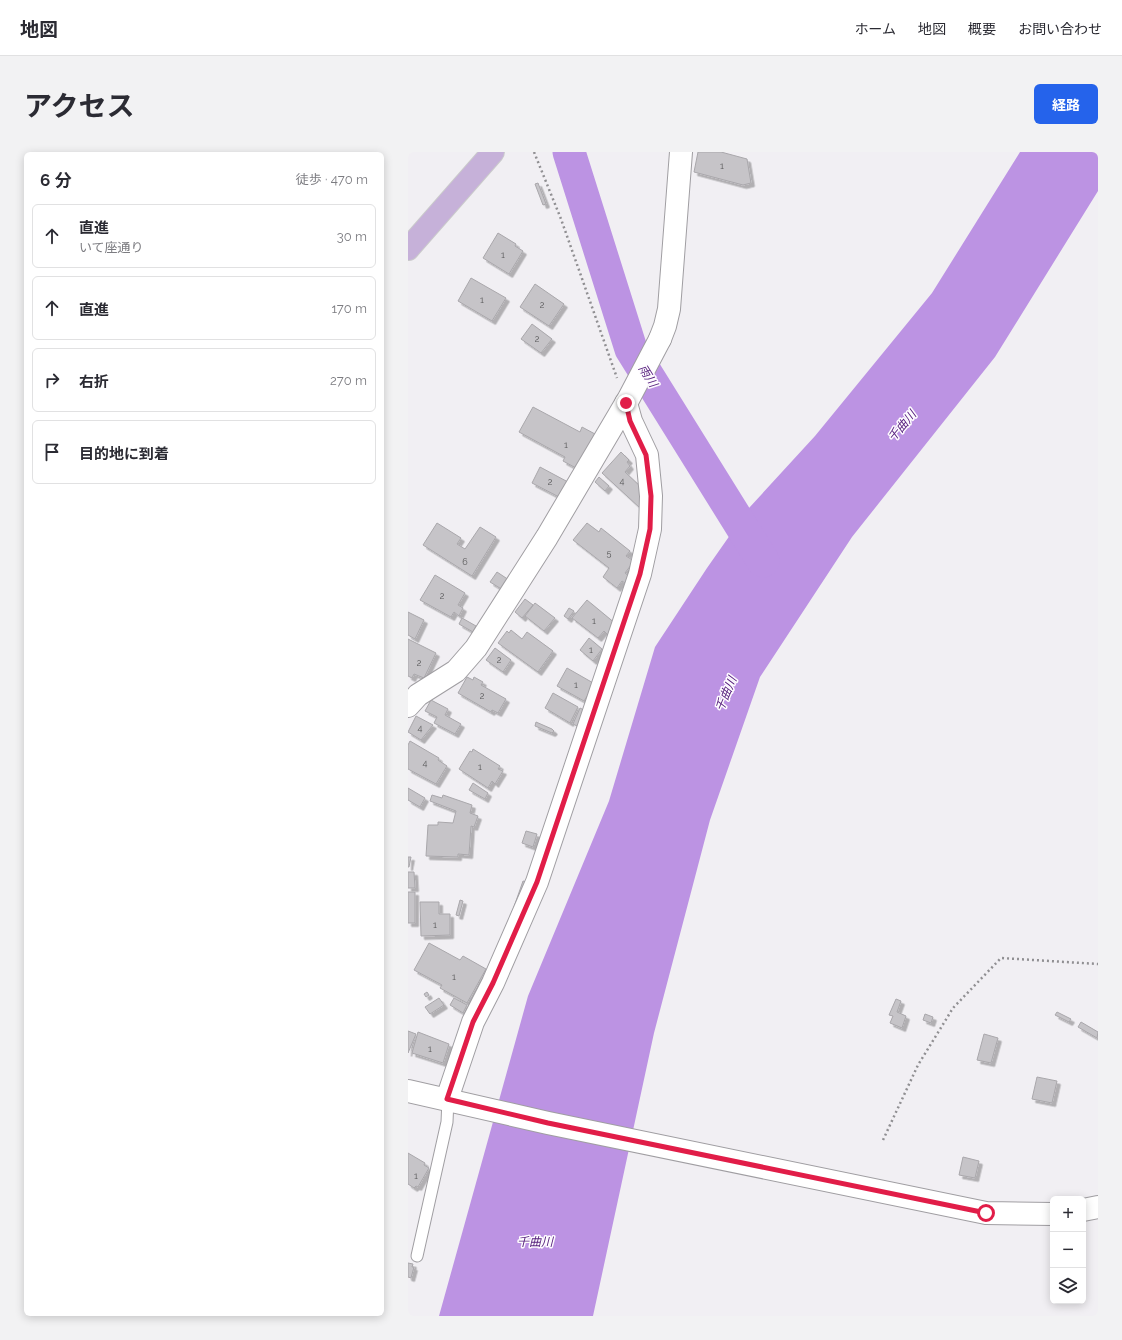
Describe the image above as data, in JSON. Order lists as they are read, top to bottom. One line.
{"water":["雨川","千曲川"],"house_numbers":["1","1","1","2","2","1","4","2","5","6","2","1","1","2","2","1","2","4","4","1","1","1","1","1"],"page":{"header":"地図","nav":["ホーム","地図","概要","お問い合わせ"],"title":"アクセス","buttons":"経路","heading":["6 分","徒歩 · 470 m"],"list":[["直進","いて座通り","30 m"],["直進","170 m"],["右折","270 m"],"目的地に到着"],"map_buttons":["+","−"]}}
